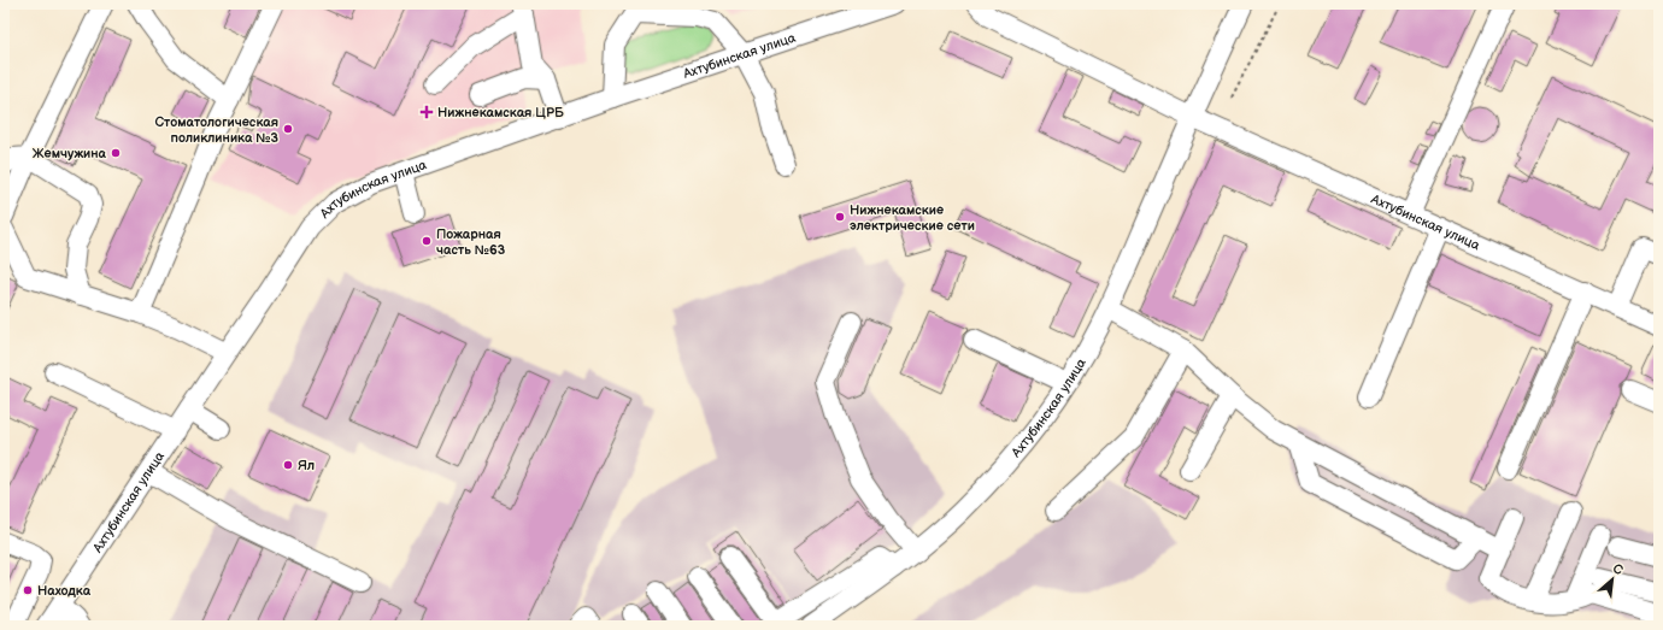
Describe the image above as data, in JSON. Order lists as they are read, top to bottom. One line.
{"streets":{"street":["Ахтубинская улица"]},"places":{"health":["Нижнекамская ЦРБ"],"other":["Стоматологическая поликлиника №3","Жемчужина","Нижнекамские электрические сети","Пожарная часть №63","Ял","Находка"]},"north":"top right"}
